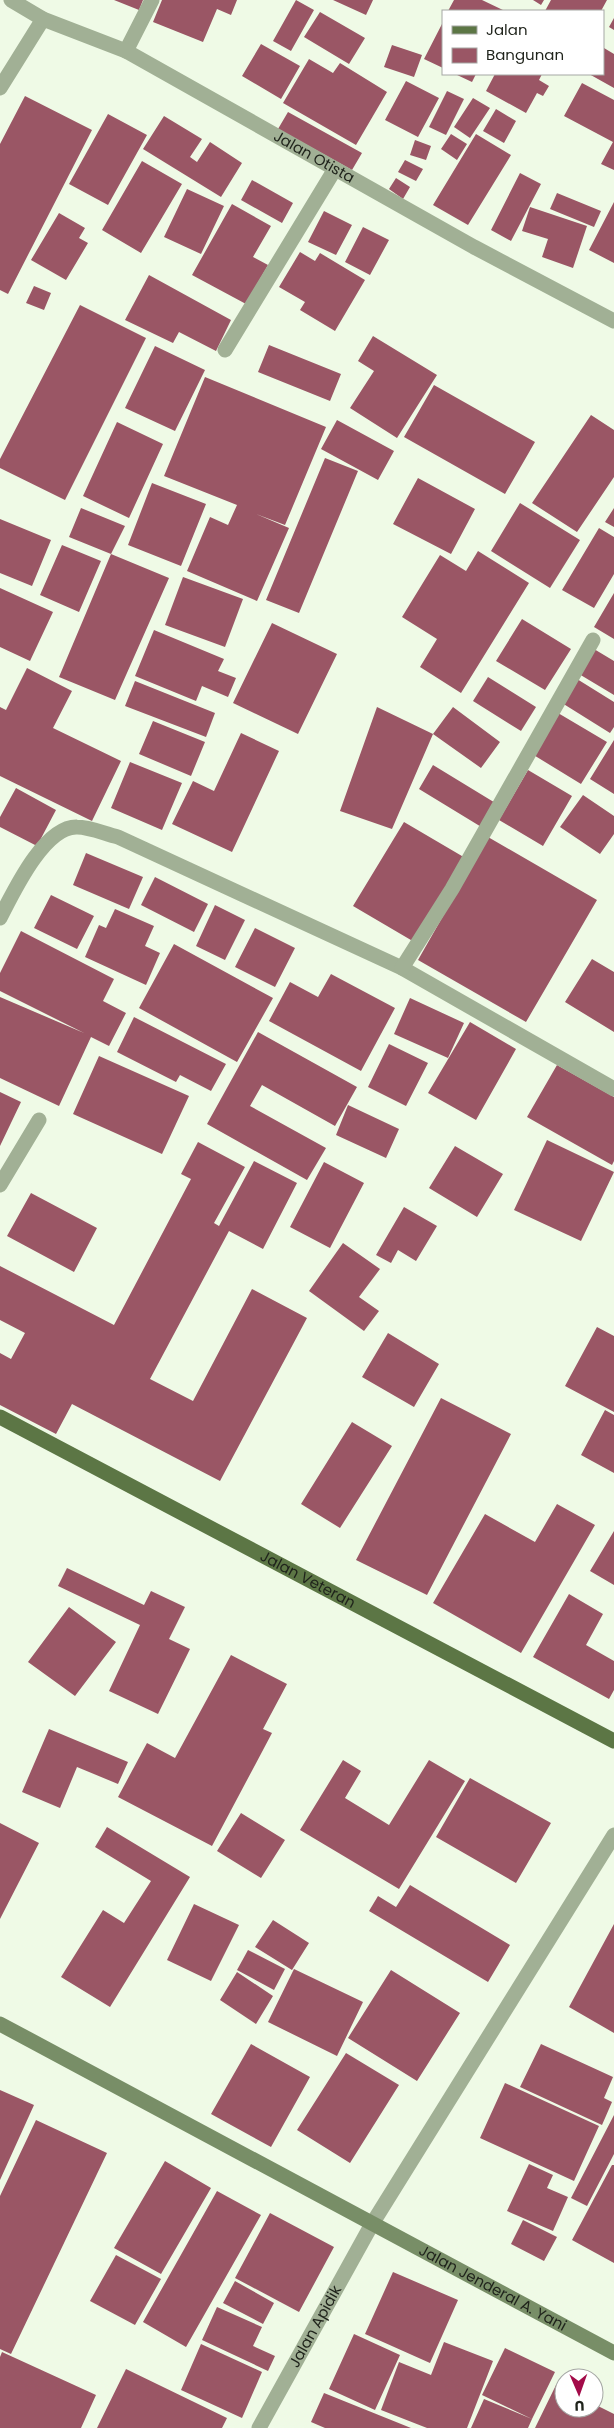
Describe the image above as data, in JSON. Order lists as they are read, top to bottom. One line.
{"streets":{"main road":["Jalan Veteran","Jalan Jenderal A. Yani"],"street":["Jalan Otista","Jalan Apidik"]},"crossings":[["Jalan Jenderal A. Yani","Jalan Apidik"]],"legend":["Jalan","Bangunan"],"north":"bottom"}
